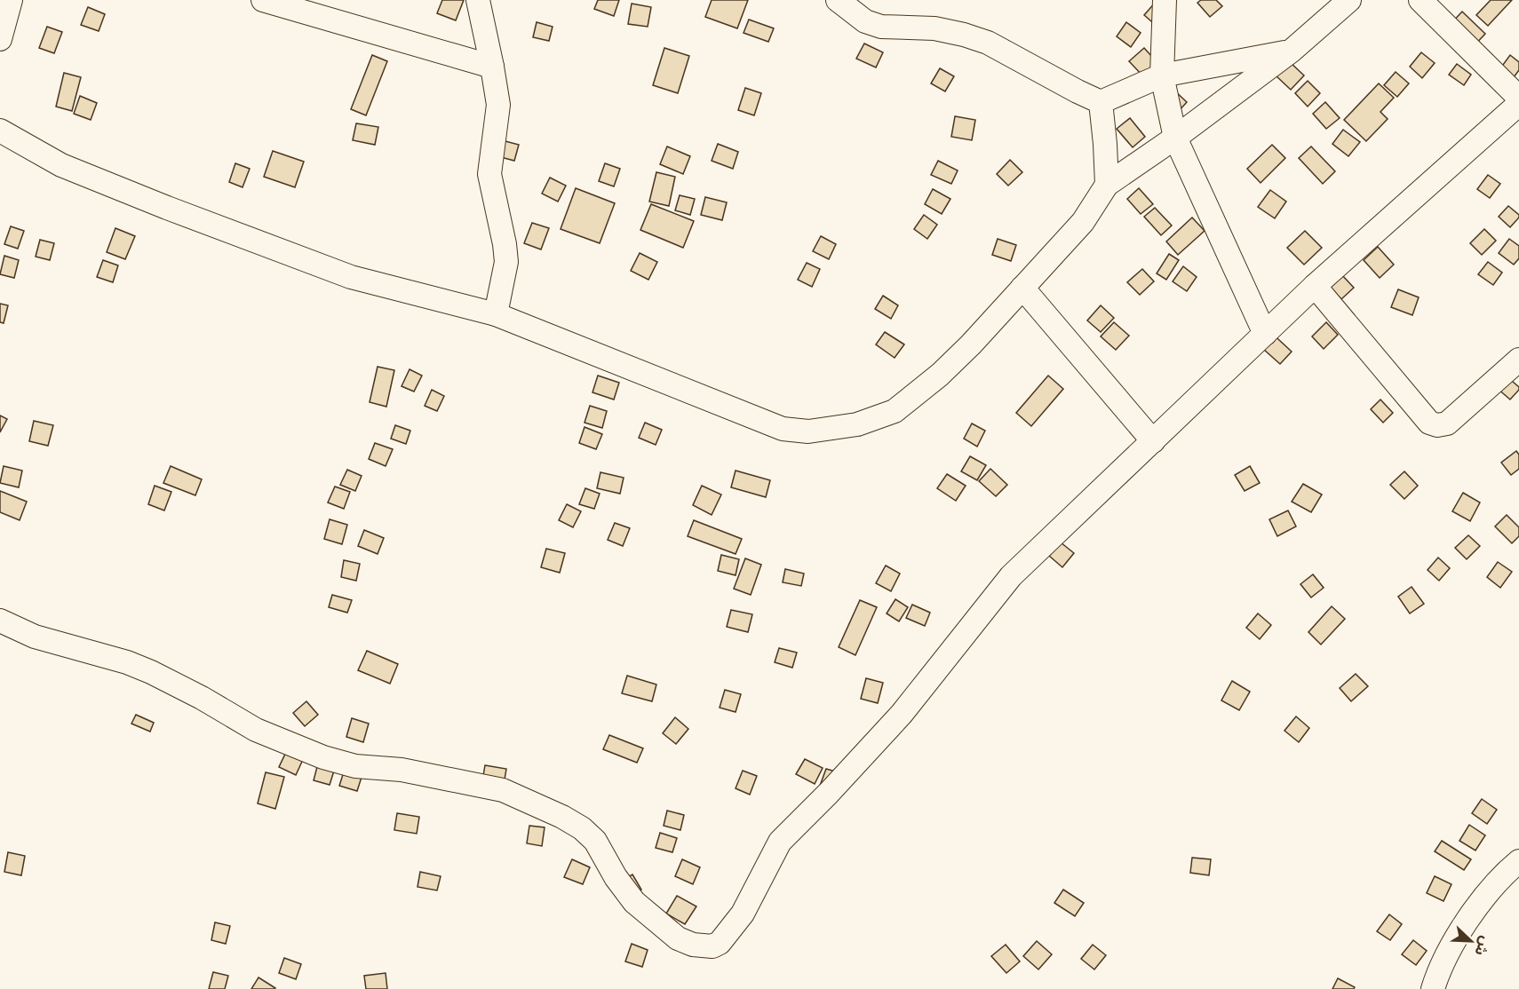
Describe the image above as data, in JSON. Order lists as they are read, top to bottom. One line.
{"north":"bottom right"}
